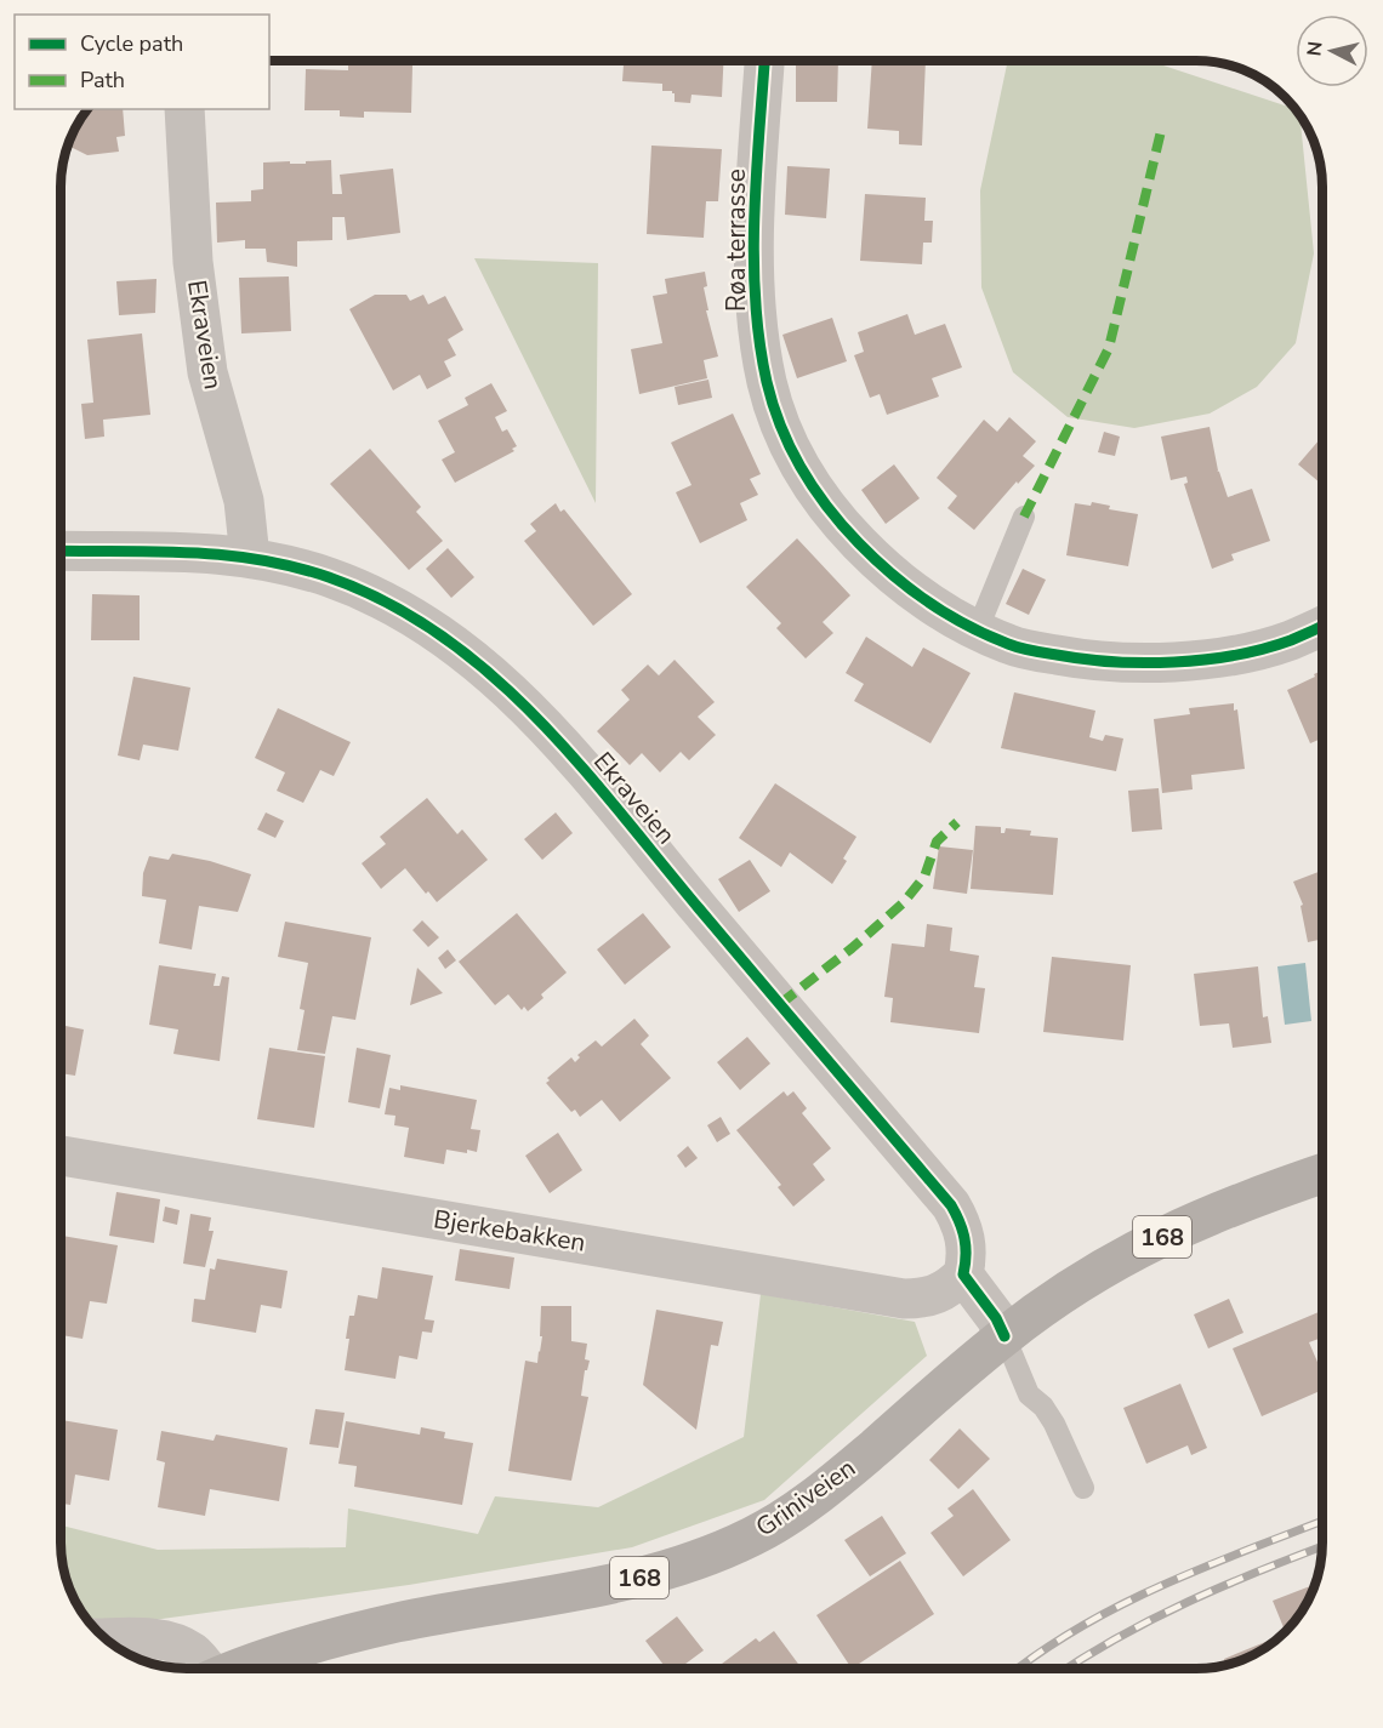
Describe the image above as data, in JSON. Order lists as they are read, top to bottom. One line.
{"streets":{"main road":["168","Griniveien"],"street":["Røa terrasse","Ekraveien","Bjerkebakken"]},"crossings":[["Ekraveien","Bjerkebakken"]],"legend":["Cycle path","Path"],"north":"left"}
